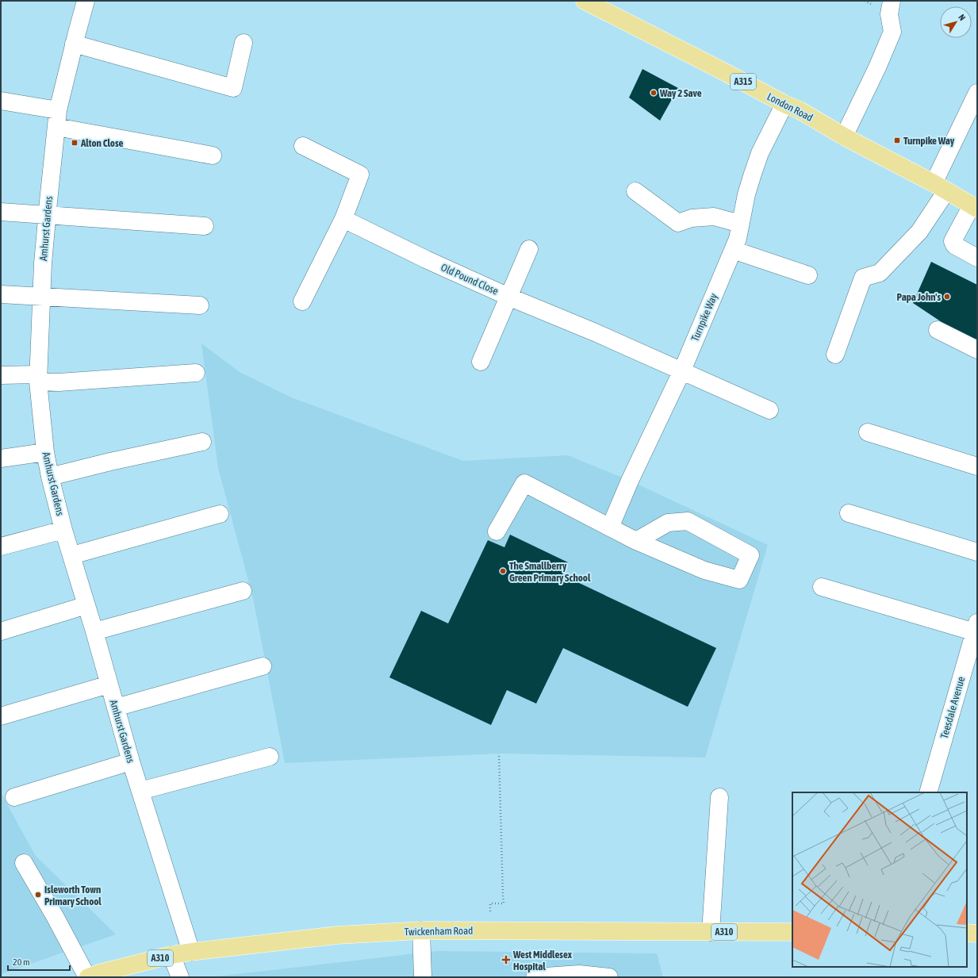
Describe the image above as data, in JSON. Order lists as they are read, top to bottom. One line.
{"streets":{"main road":["A315","London Road","Twickenham Road","A310"],"street":["Amhurst Gardens","Old Pound Close","Turnpike Way","Teesdale Avenue"]},"crossings":[["London Road","Turnpike Way"],["Amhurst Gardens","Twickenham Road"],["Old Pound Close","Turnpike Way"]],"places":{"other":["Way 2 Save","Papa John's","The Smallberry Green Primary School","Isleworth Town Primary School"],"transit":["Turnpike Way","Alton Close"],"health":["West Middlesex Hospital"]},"scale_bar":"20 m","north":"top right"}
